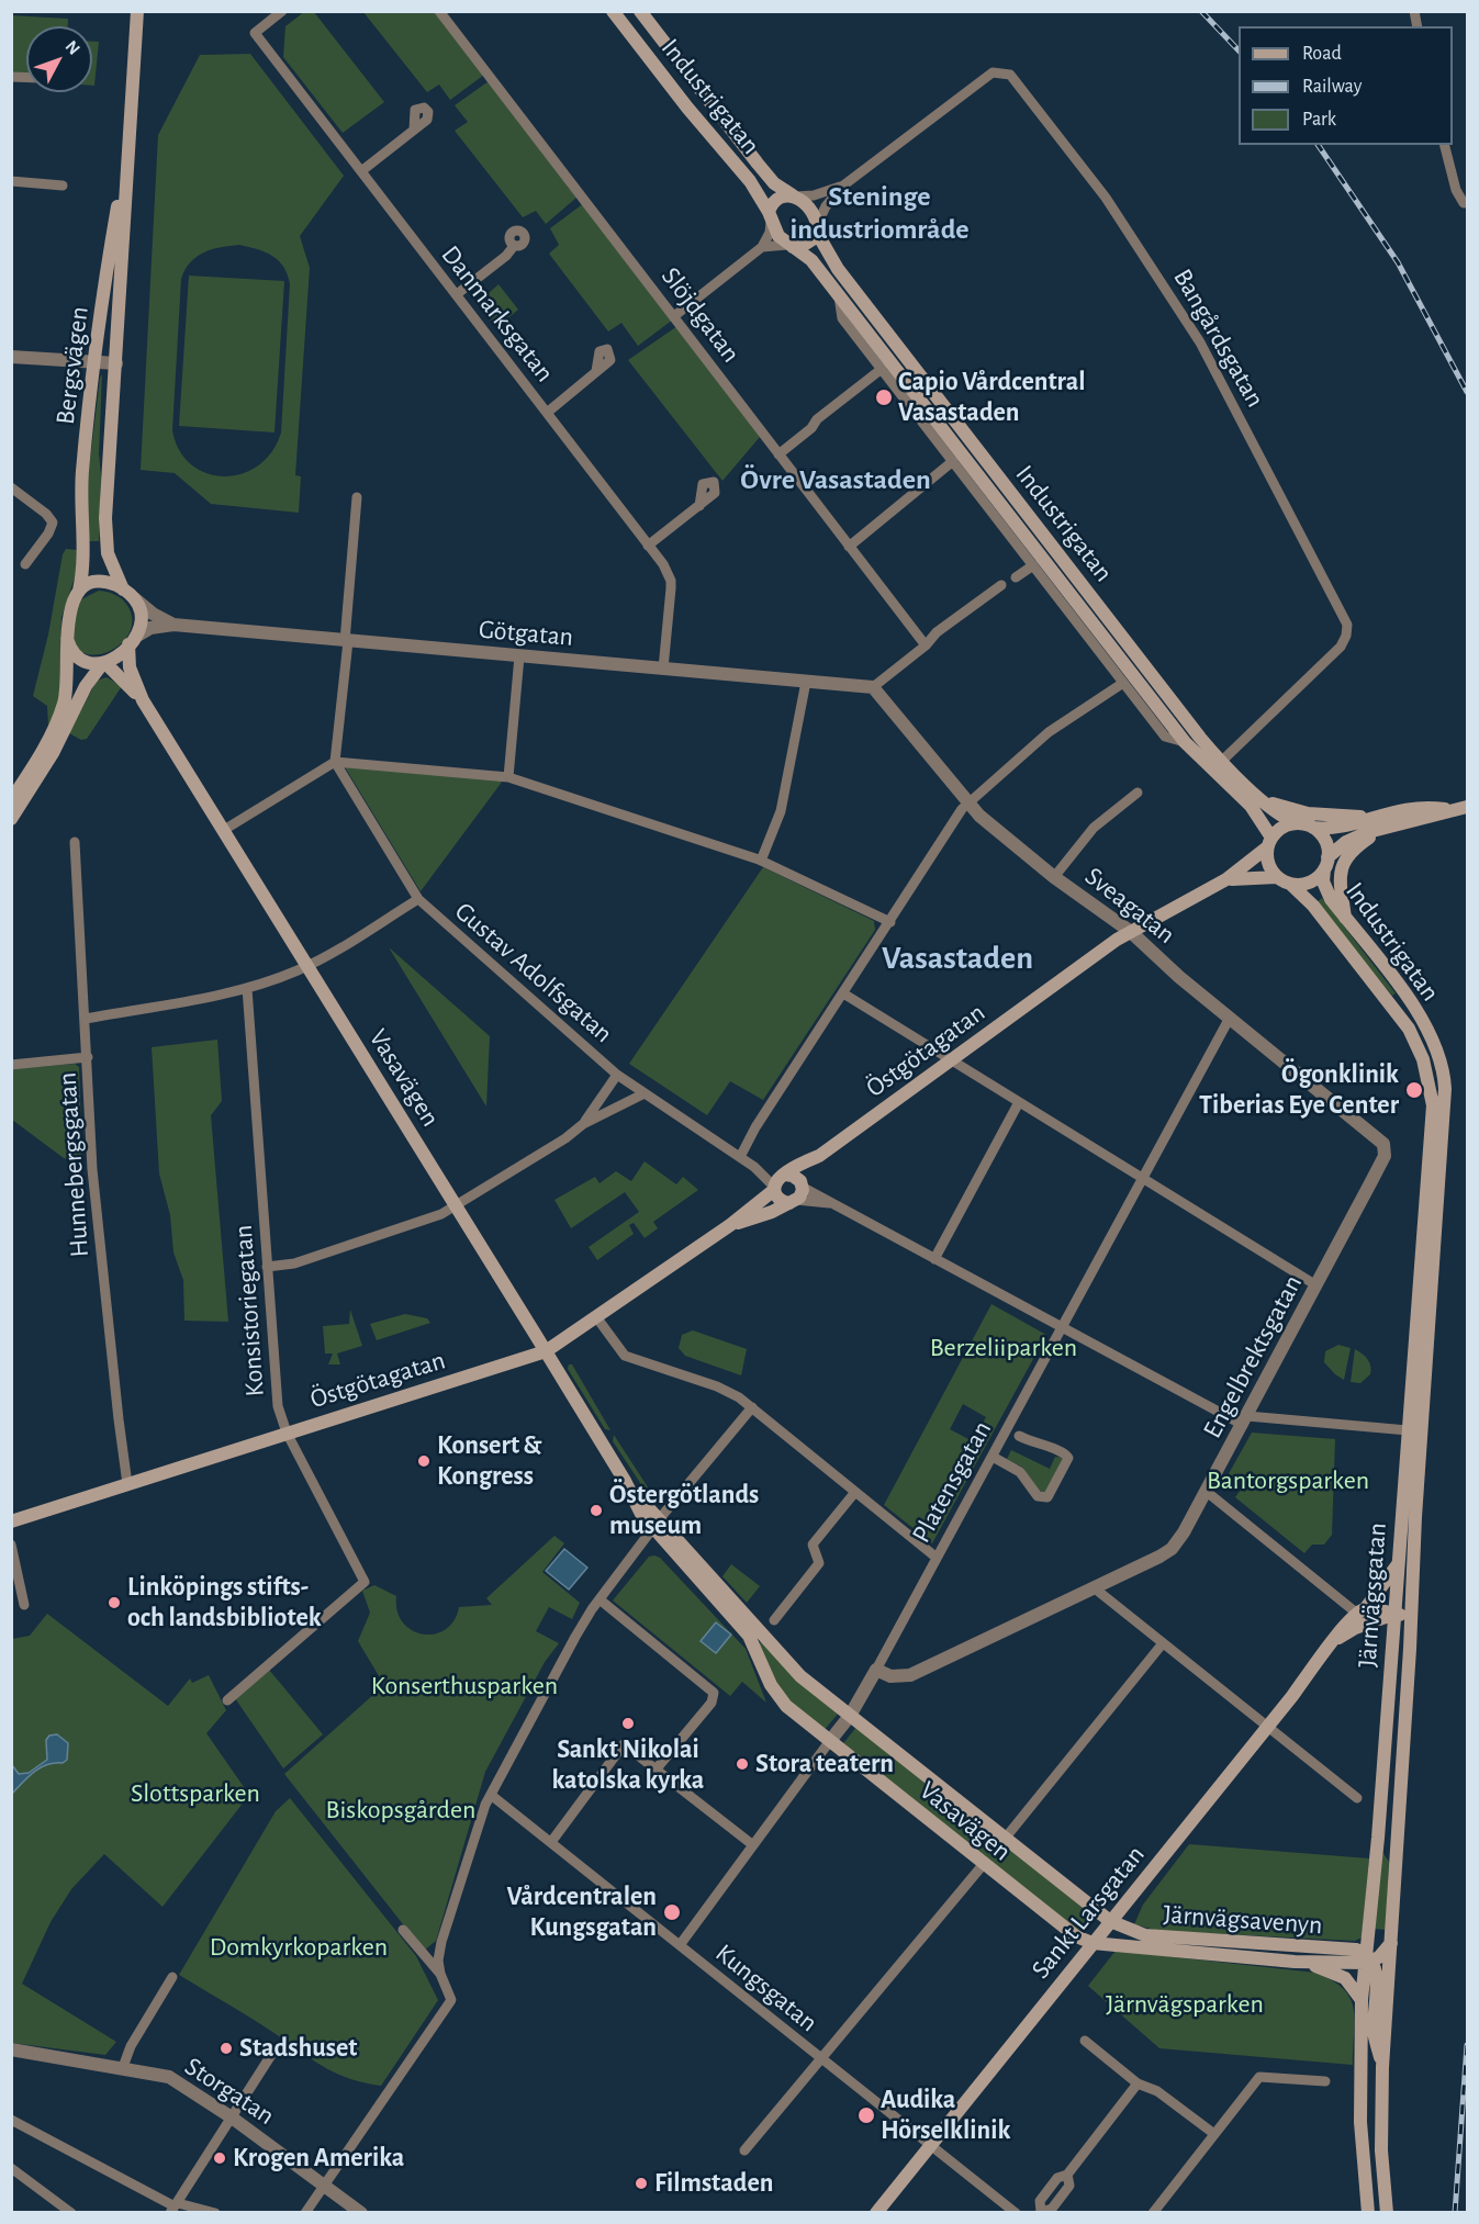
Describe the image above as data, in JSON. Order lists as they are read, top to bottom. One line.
{"streets":{"main road":["Industrigatan","Bergsvägen","Östgötagatan","Vasavägen","Järnvägsgatan","Sankt Larsgatan","Järnvägsavenyn"],"street":["Danmarksgatan","Slöjdgatan","Bangårdsgatan","Götgatan","Sveagatan","Gustav Adolfsgatan","Hunnebergsgatan","Konsistoriegatan","Engelbrektsgatan","Platensgatan","Kungsgatan","Storgatan"]},"crossings":[["Industrigatan","Bangårdsgatan"],["Industrigatan","Östgötagatan"],["Industrigatan","Järnvägsgatan"],["Danmarksgatan","Götgatan"],["Bergsvägen","Götgatan"],["Bergsvägen","Vasavägen"],["Götgatan","Sveagatan"],["Götgatan","Vasavägen"],["Sveagatan","Östgötagatan"],["Sveagatan","Engelbrektsgatan"],["Sveagatan","Platensgatan"],["Gustav Adolfsgatan","Östgötagatan"],["Östgötagatan","Vasavägen"],["Östgötagatan","Hunnebergsgatan"],["Östgötagatan","Konsistoriegatan"],["Vasavägen","Platensgatan"],["Vasavägen","Sankt Larsgatan"],["Vasavägen","Järnvägsavenyn"],["Engelbrektsgatan","Platensgatan"],["Platensgatan","Kungsgatan"],["Järnvägsgatan","Sankt Larsgatan"],["Järnvägsgatan","Järnvägsavenyn"],["Sankt Larsgatan","Järnvägsavenyn"],["Sankt Larsgatan","Kungsgatan"]],"districts":["Steninge industriområde","Övre Vasastaden","Vasastaden"],"parks":["Berzeliiparken","Bantorgsparken","Konserthusparken","Slottsparken","Biskopsgården","Domkyrkoparken","Järnvägsparken"],"places":["Capio Vårdcentral Vasastaden","Ögonklinik Tiberias Eye Center","Konsert & Kongress","Östergötlands museum","Linköpings stifts- och landsbibliotek","Sankt Nikolai katolska kyrka","Stora teatern","Vårdcentralen Kungsgatan","Stadshuset","Audika Hörselklinik","Krogen Amerika","Filmstaden"],"legend":["Road","Railway","Park"],"north":"top right"}
